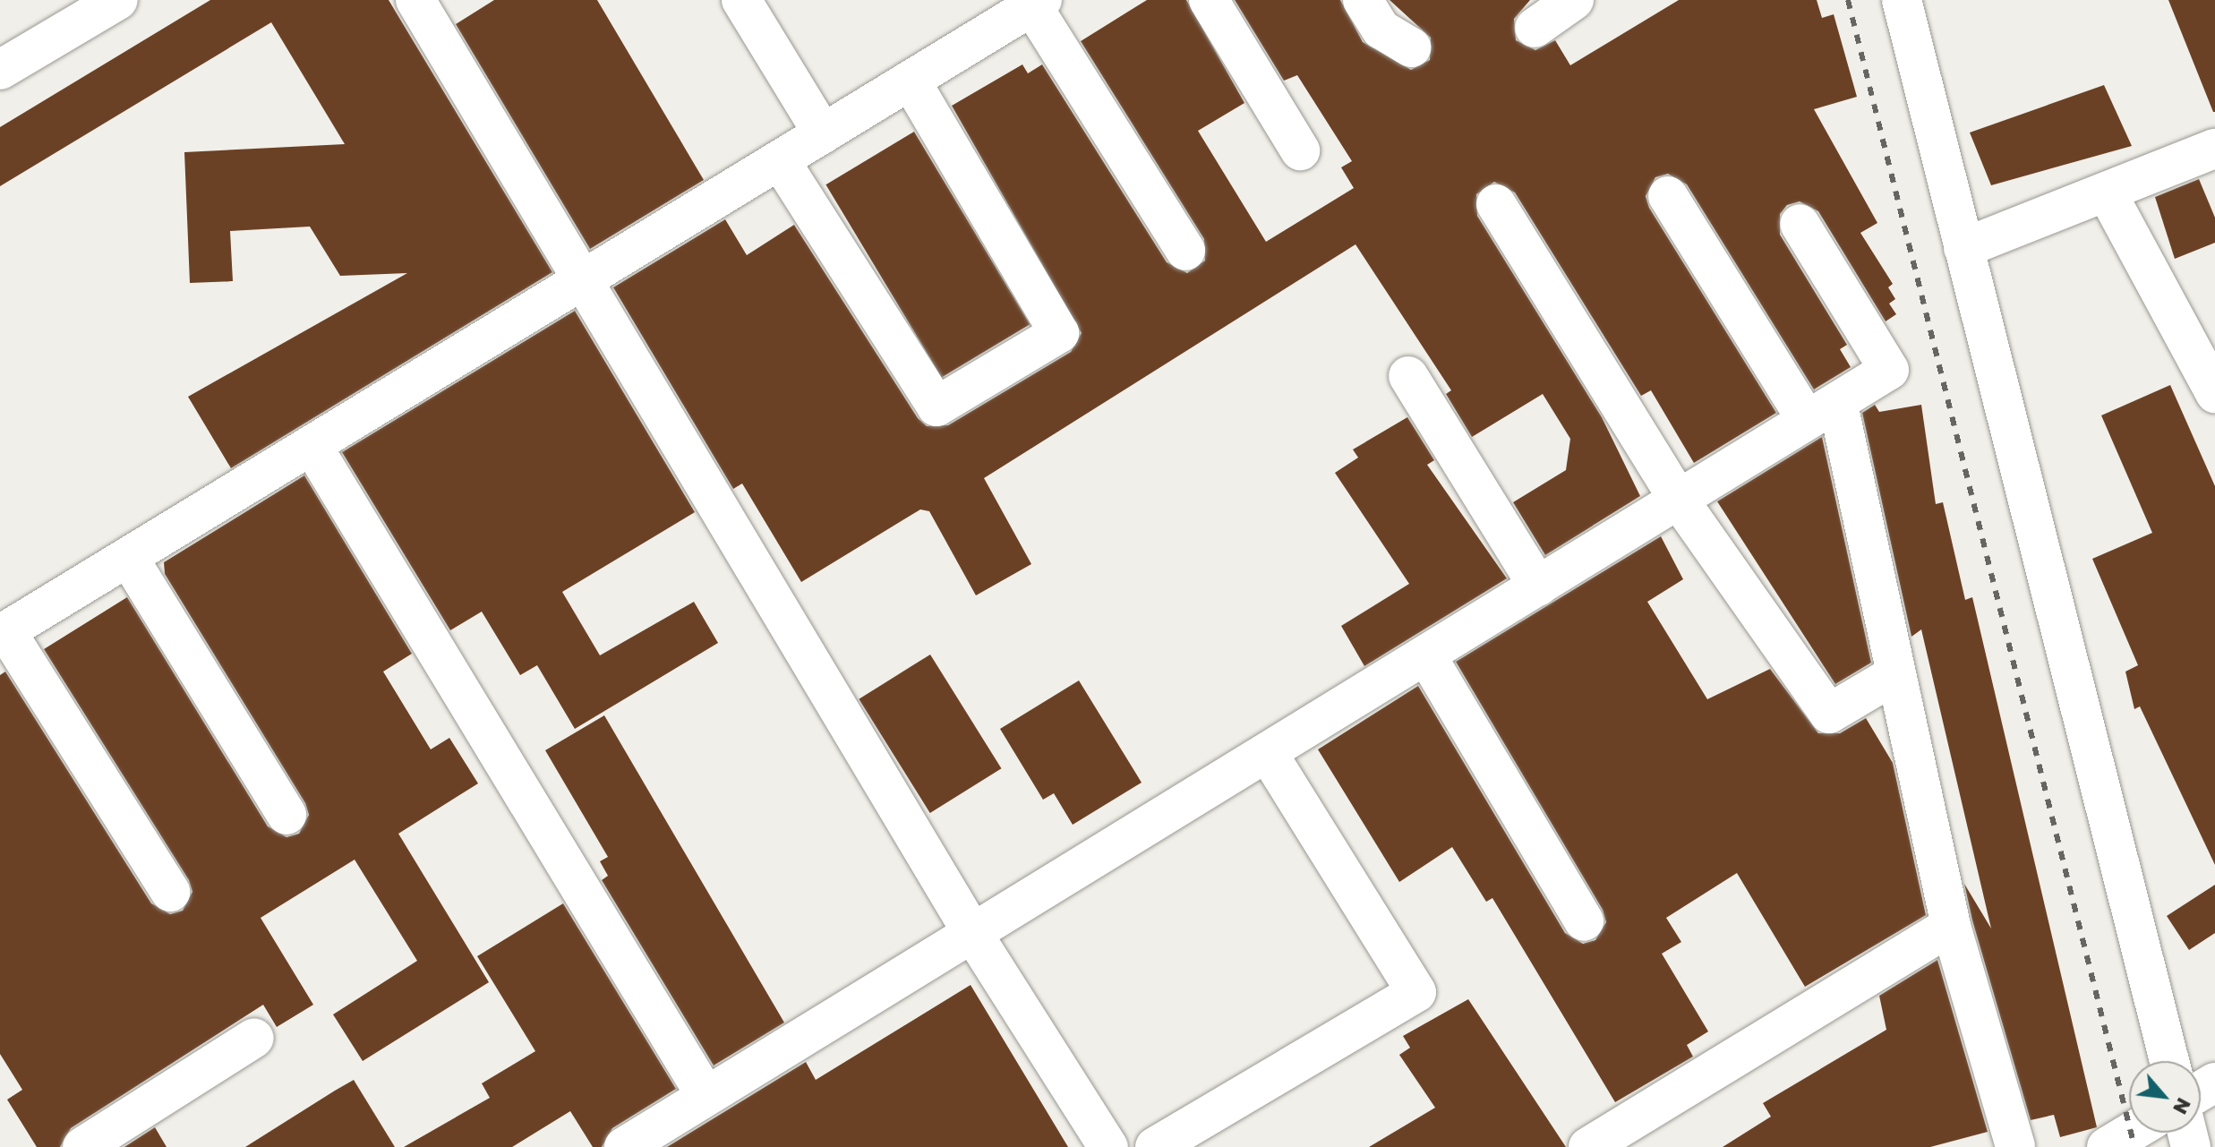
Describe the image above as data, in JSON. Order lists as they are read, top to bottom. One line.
{"north":"bottom right"}
